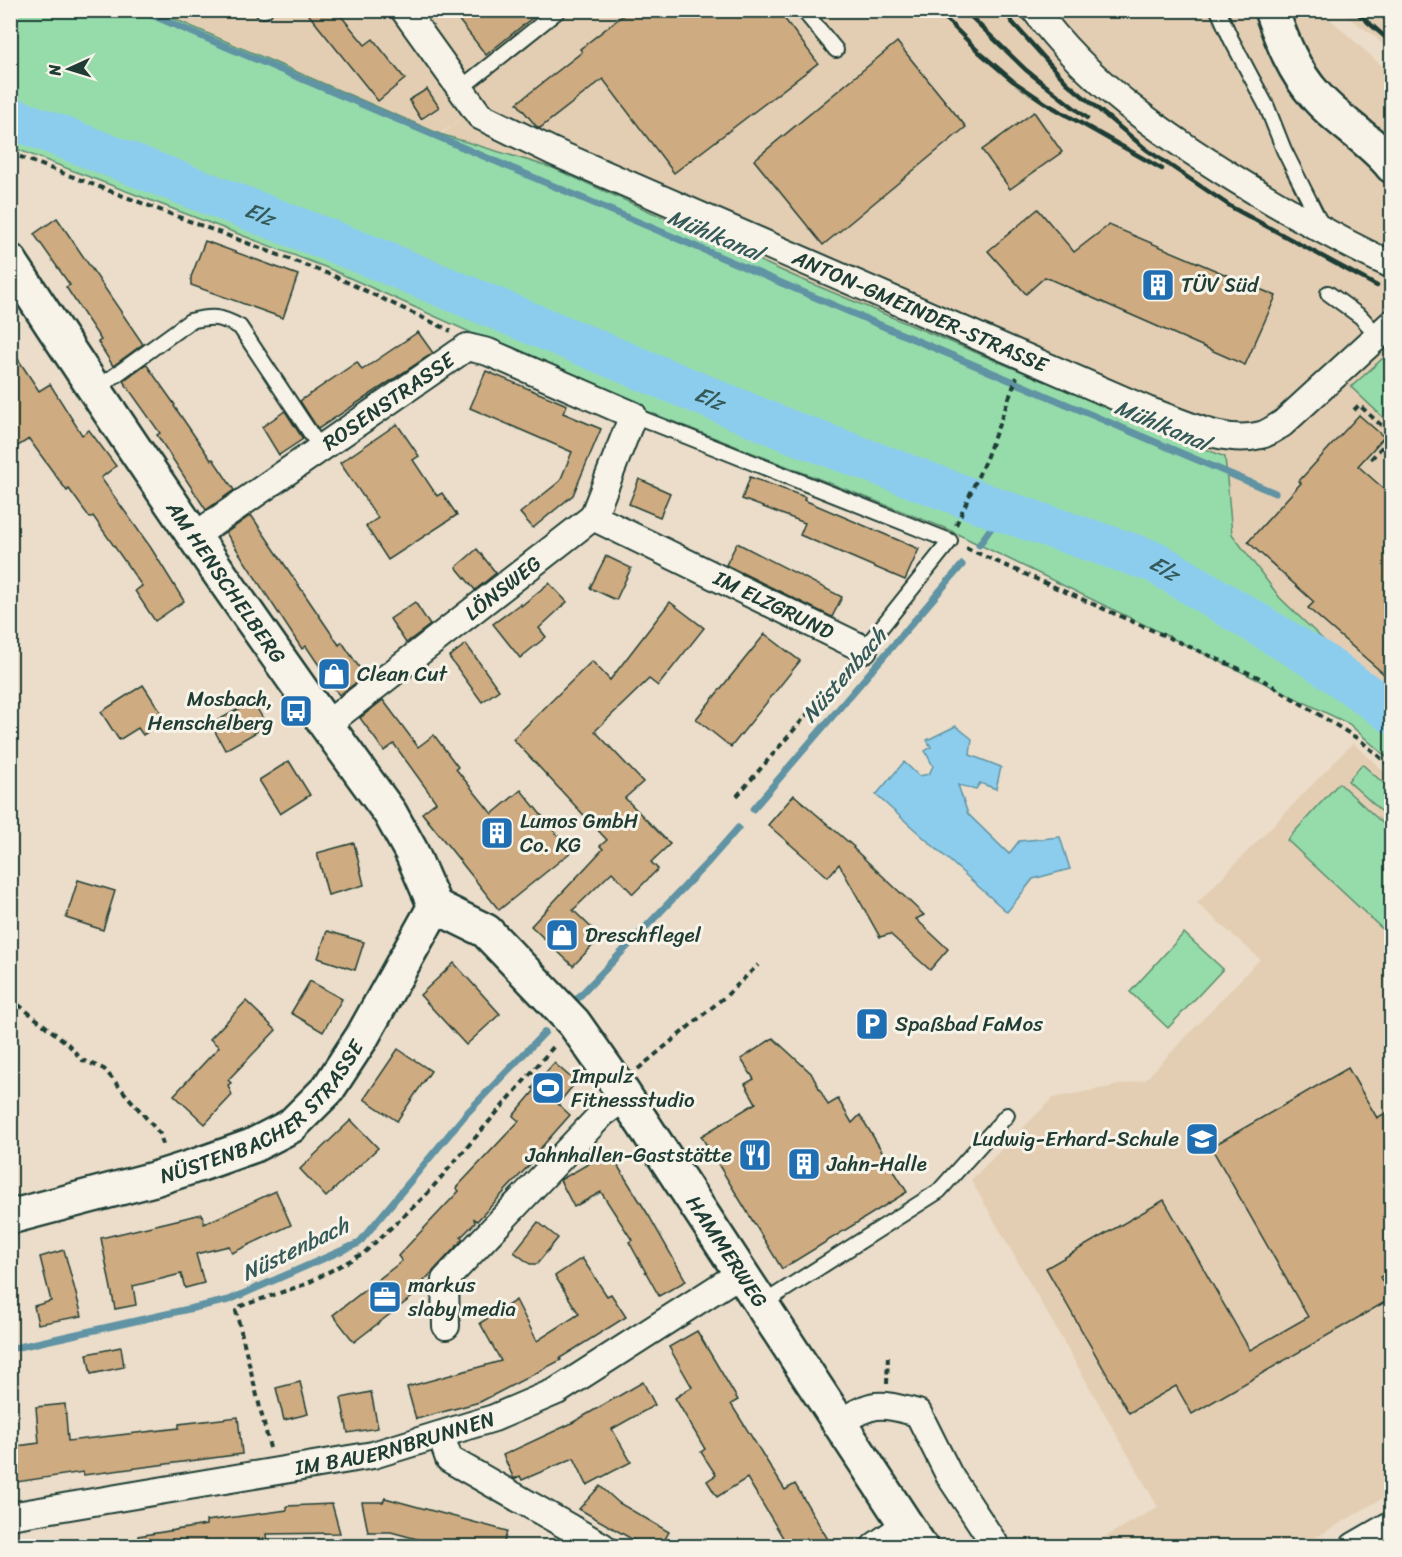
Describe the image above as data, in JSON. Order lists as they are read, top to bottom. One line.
{"streets":{"main road":["AM HENSCHELBERG","NÜSTENBACHER STRASSE","HAMMERWEG"],"street":["ANTON-GMEINDER-STRASSE","ROSENSTRASSE","LÖNSWEG","IM ELZGRUND","IM BAUERNBRUNNEN"]},"crossings":[["ROSENSTRASSE","AM HENSCHELBERG"],["AM HENSCHELBERG","LÖNSWEG"],["AM HENSCHELBERG","NÜSTENBACHER STRASSE"],["AM HENSCHELBERG","HAMMERWEG"],["LÖNSWEG","IM ELZGRUND"],["NÜSTENBACHER STRASSE","HAMMERWEG"],["HAMMERWEG","IM BAUERNBRUNNEN"]],"water":["Elz","Mühlkanal","Nüstenbach"],"places":{"building":["TÜV Süd","Lumos GmbH Co. KG","Jahn-Halle"],"shop":["Clean Cut","Dreschflegel"],"bus stop":["Mosbach, Henschelberg"],"parking":["Spaßbad FaMos"],"sports":["Impulz Fitnessstudio"],"school or university":["Ludwig-Erhard-Schule"],"restaurant":["Jahnhallen-Gaststätte"],"office":["markus slaby media"]},"north":"left"}
